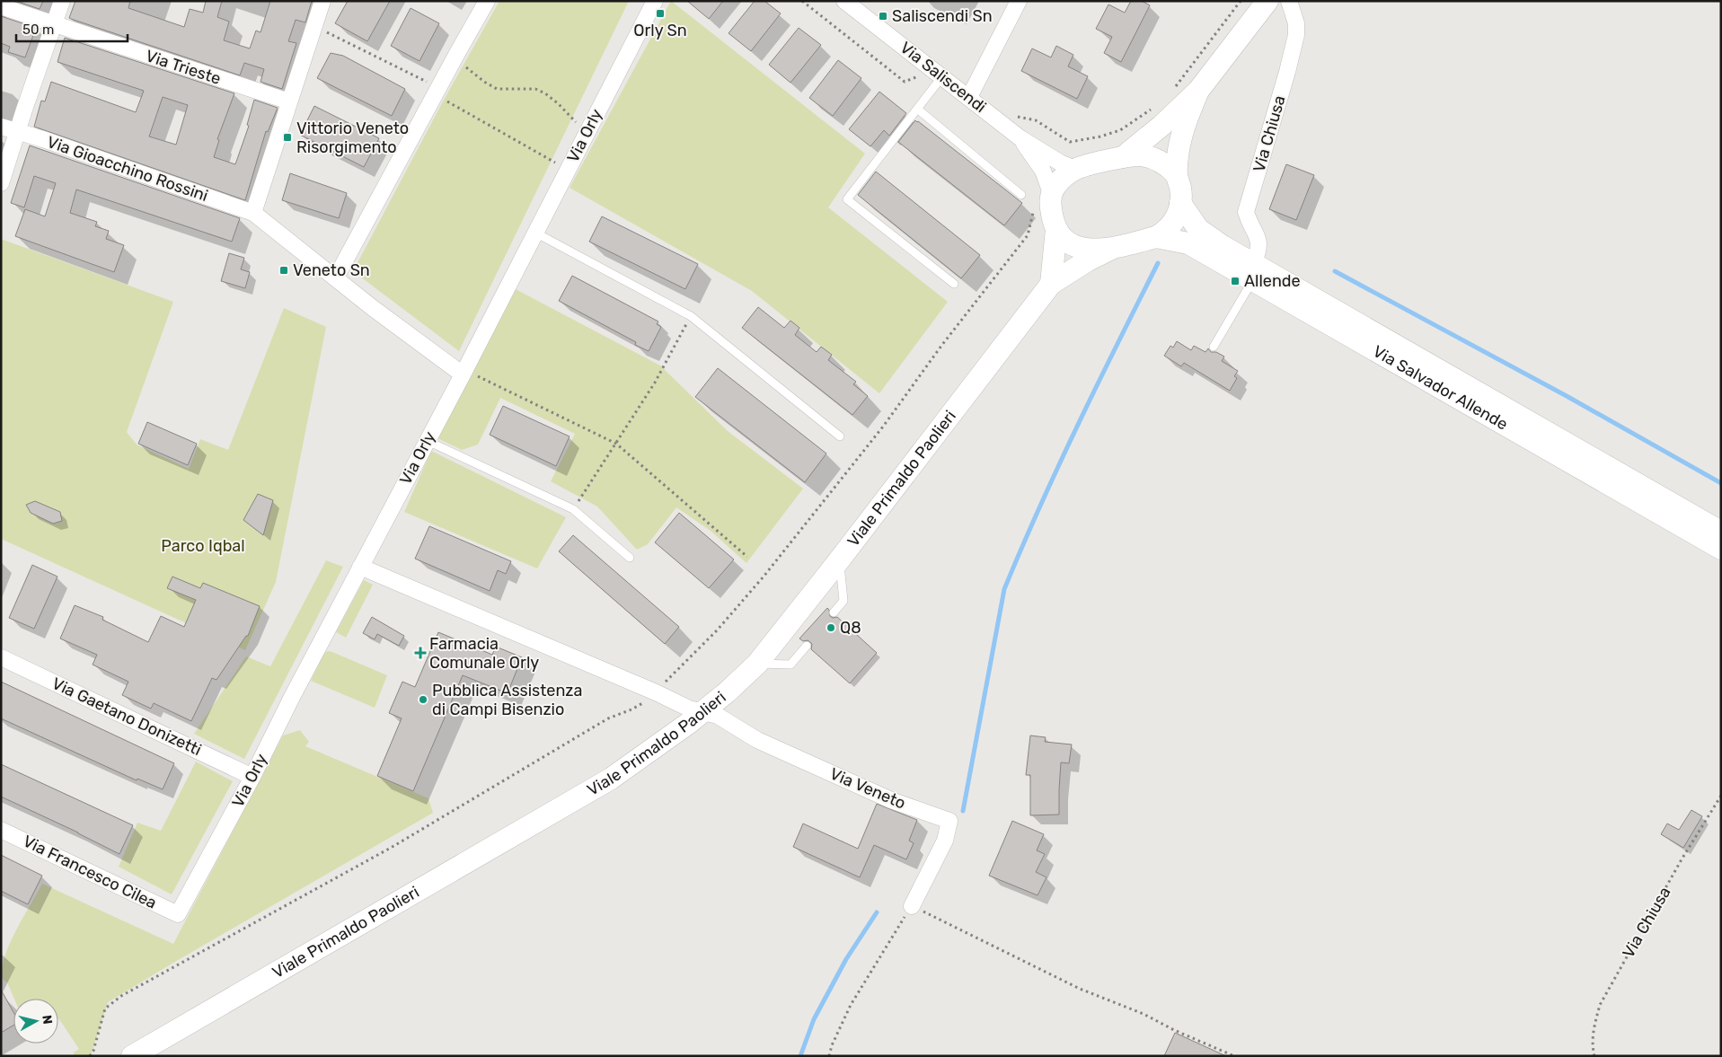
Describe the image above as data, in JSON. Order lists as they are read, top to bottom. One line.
{"streets":{"main road":["Via Salvador Allende","Viale Primaldo Paolieri"],"street":["Via Trieste","Via Saliscendi","Via Chiusa","Via Orly","Via Gioacchino Rossini","Via Gaetano Donizetti","Via Veneto","Via Francesco Cilea"]},"crossings":[["Via Saliscendi","Via Salvador Allende"],["Via Saliscendi","Viale Primaldo Paolieri"],["Via Chiusa","Via Salvador Allende"],["Via Orly","Via Gioacchino Rossini"],["Via Orly","Via Gaetano Donizetti"],["Via Orly","Via Francesco Cilea"],["Via Salvador Allende","Viale Primaldo Paolieri"],["Viale Primaldo Paolieri","Via Veneto"]],"parks":["Parco Iqbal"],"places":{"transit":["Orly Sn","Saliscendi Sn","Vittorio Veneto Risorgimento","Veneto Sn","Allende"],"other":["Q8","Pubblica Assistenza di Campi Bisenzio"],"health":["Farmacia Comunale Orly"]},"scale_bar":"50 m","north":"right"}
